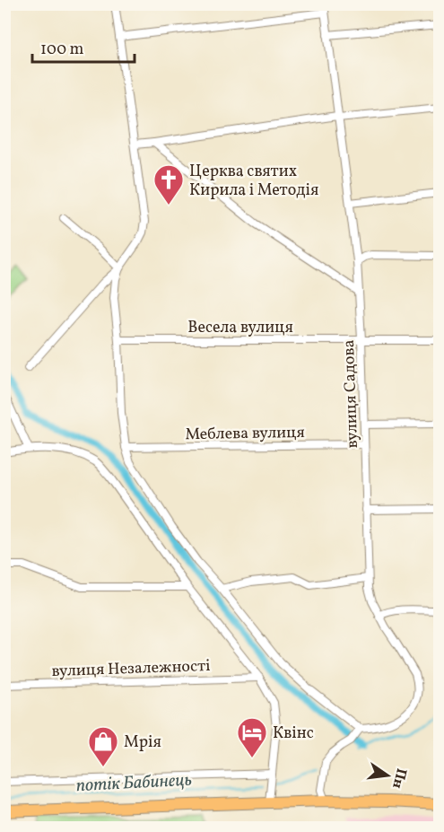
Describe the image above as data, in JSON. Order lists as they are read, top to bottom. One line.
{"streets":{"street":["Весела вулиця","вулиця Садова","Меблева вулиця","вулиця Незалежності"]},"crossings":[["Весела вулиця","вулиця Садова"],["вулиця Садова","Меблева вулиця"]],"water":["потік Бабинець"],"places":{"church":["Церква святих Кирила і Методія"],"hotel":["Квінс"],"shop":["Мрія"]},"scale_bar":"100 m","north":"right"}
